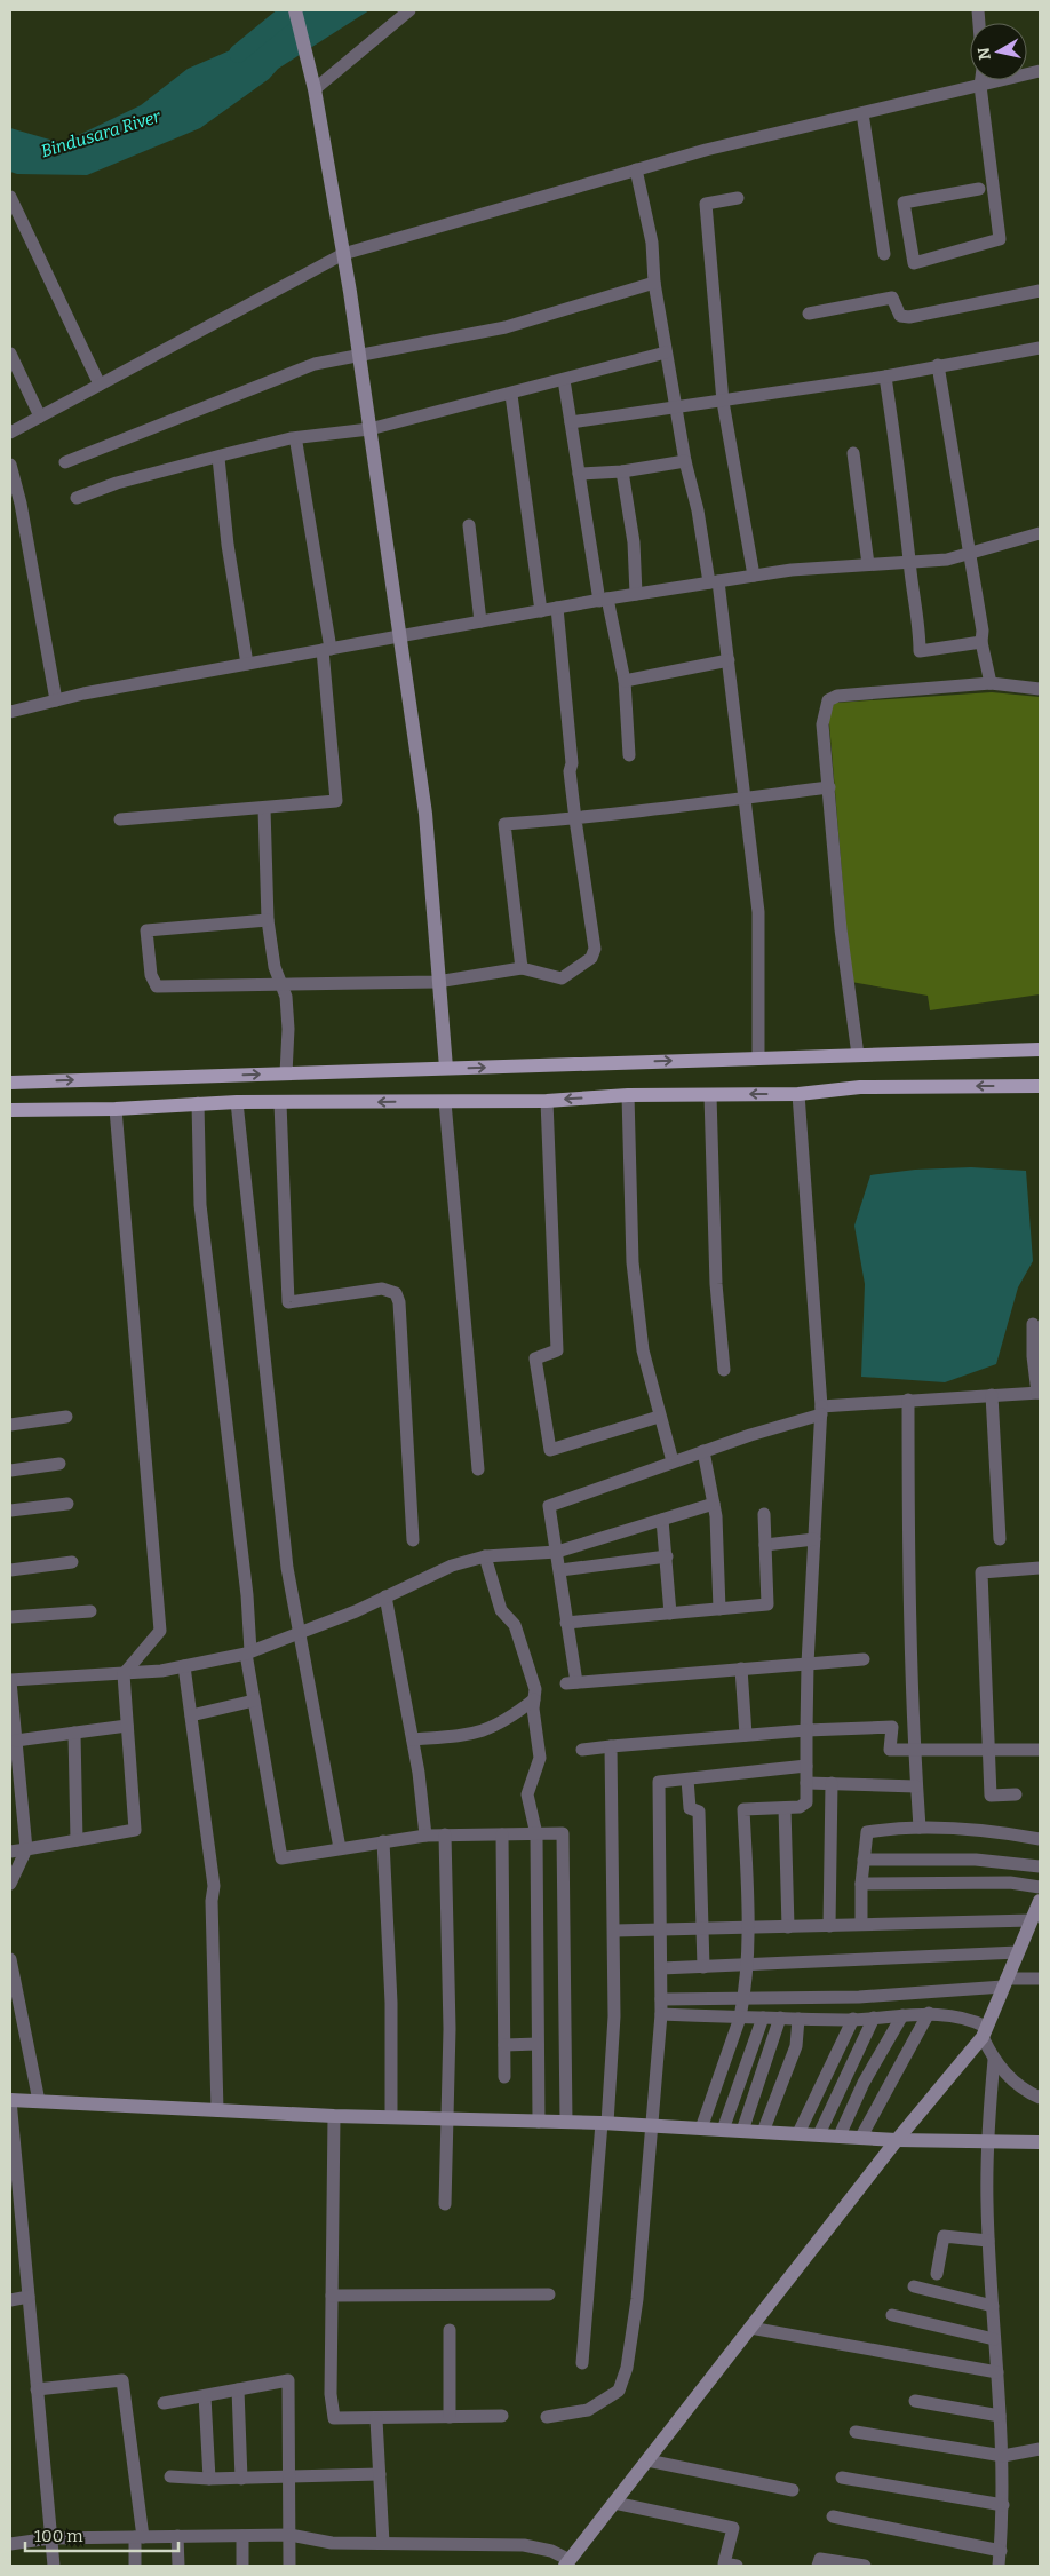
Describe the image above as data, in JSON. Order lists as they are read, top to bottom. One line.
{"water":["Bindusara River"],"scale_bar":"100 m","north":"left"}
